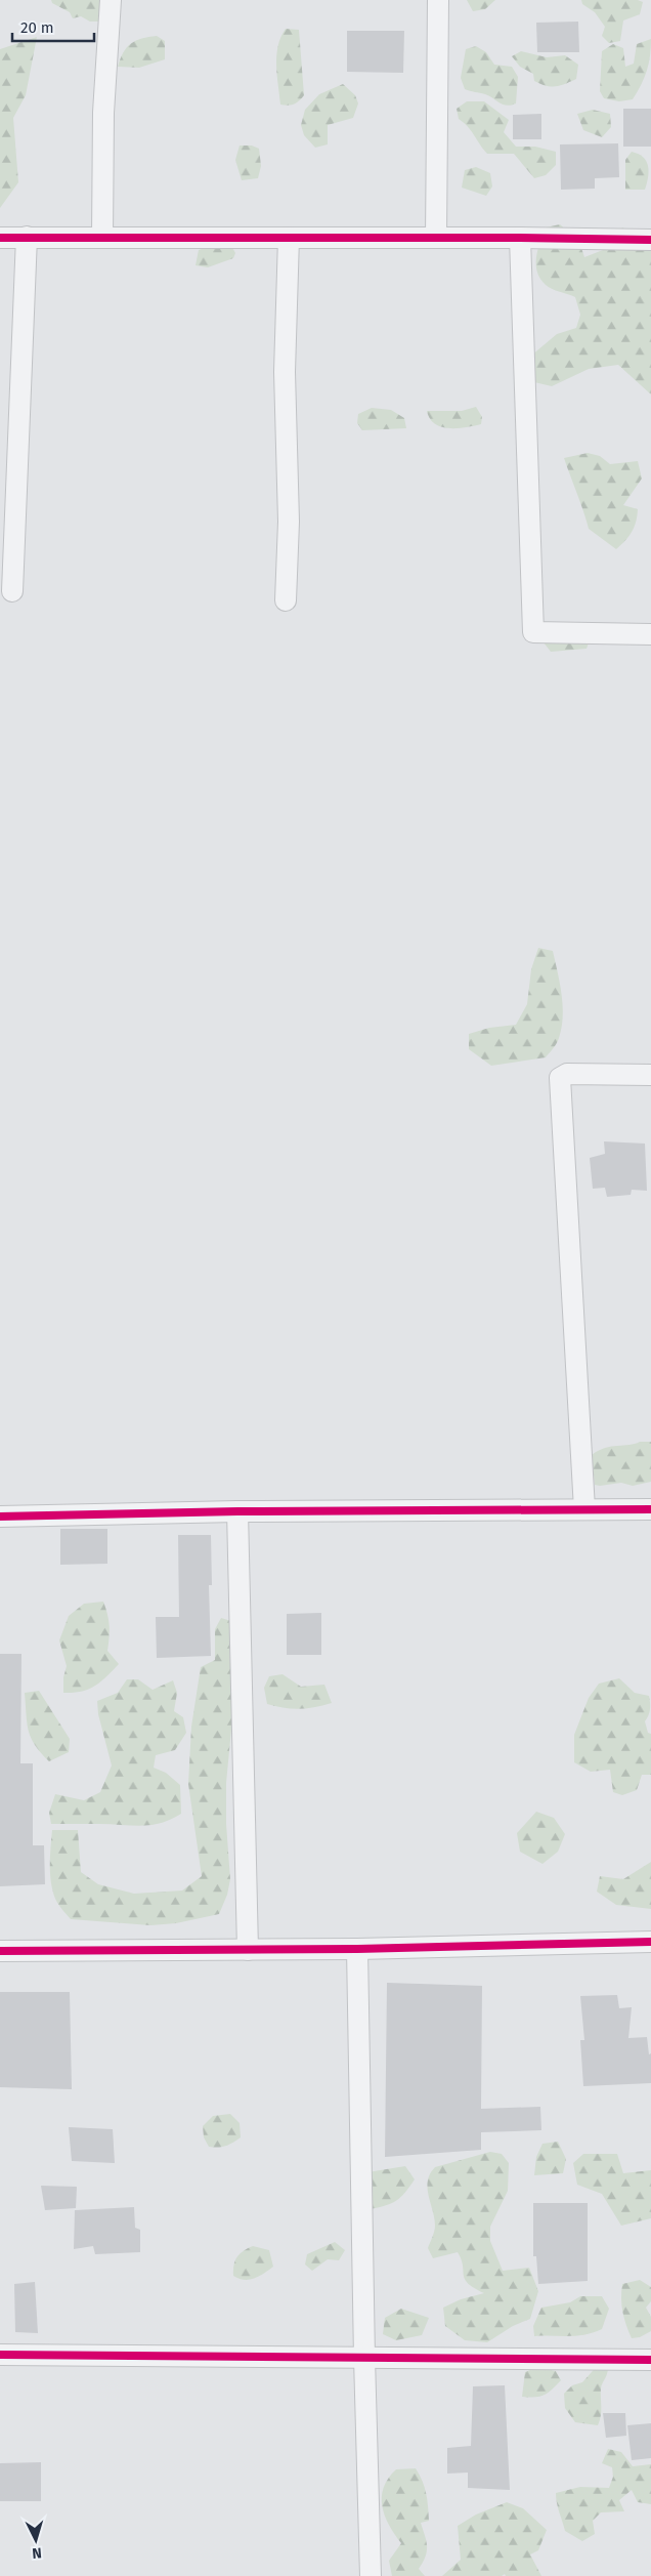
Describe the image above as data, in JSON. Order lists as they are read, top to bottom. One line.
{"scale_bar":"20 m","north":"bottom"}
